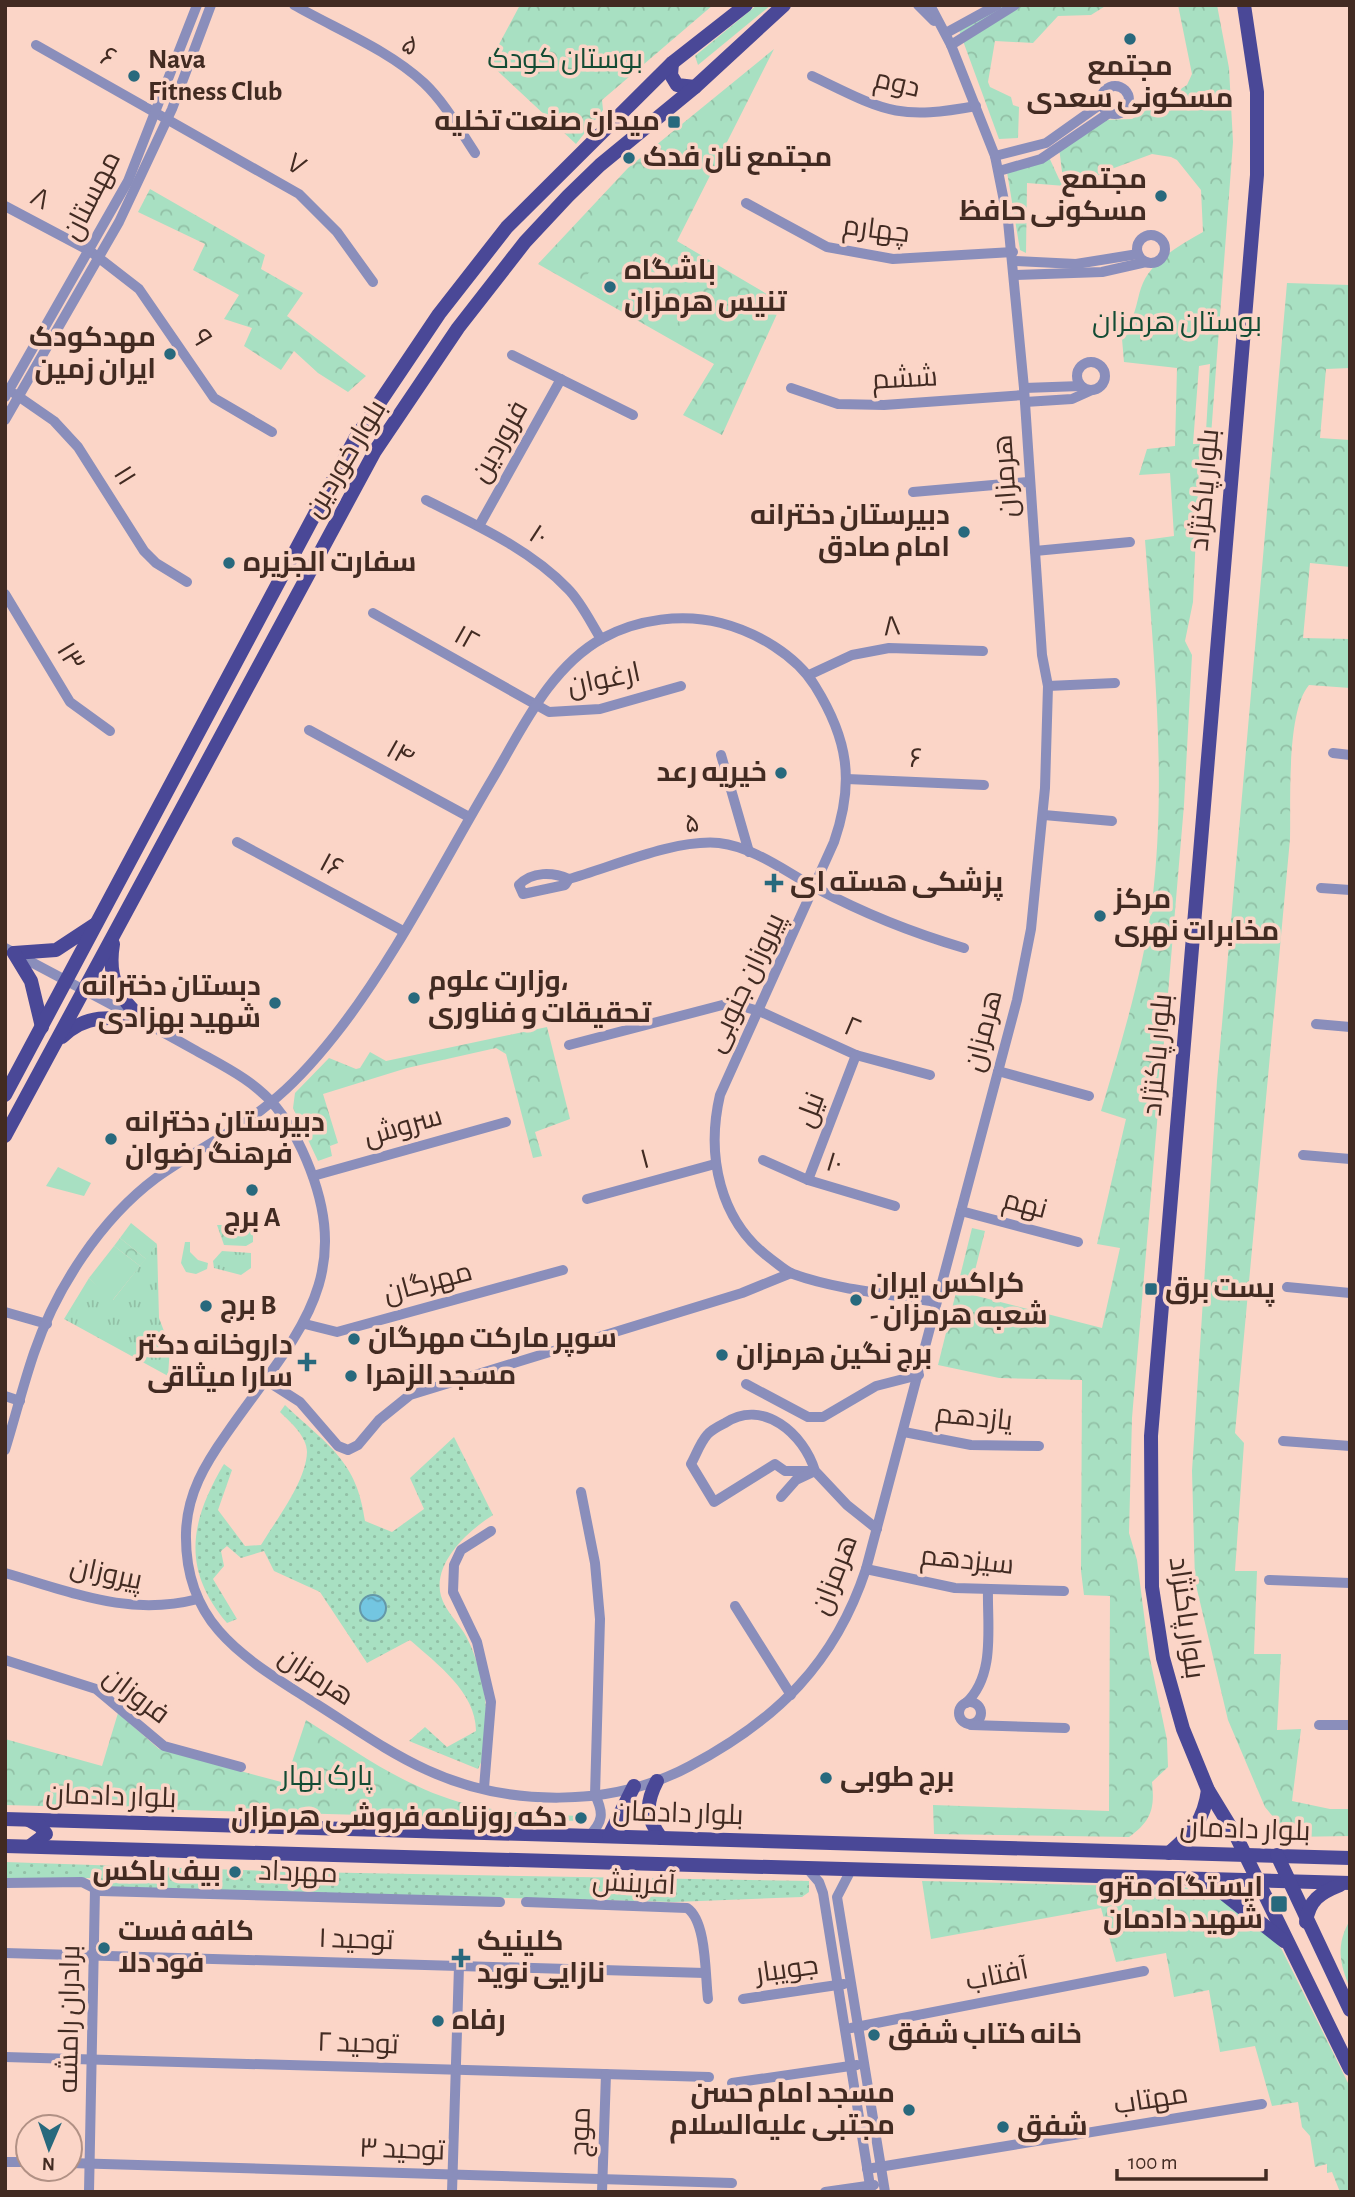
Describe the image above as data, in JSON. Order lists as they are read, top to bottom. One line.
{"streets":{"main road":["بلوار خوردین","بلوار پاکنژاد","بلوار دادمان"],"street":["۵","۶","دوم","۷","مهستان","۸","چهارم","۹","ششم","فروردین","۱۱","هرمزان","۱۰","۱۲","۱۳","ارغوان","۱۴","۱۶","پیروزان جنوبی","۲","نیل","سروش","۱","نهم","مهرگان","یازدهم","سیزدهم","پیروزان","فروزان","مهرداد","آفرینش","توحید ۱","جویبار","آفتاب","برادران رامشه","توحید ۲","مهتاب","موج","توحید ۳"]},"crossings":[["۵","پیروزان جنوبی"],["۶","۷"],["۶","مهستان"],["۶","پیروزان جنوبی"],["دوم","هرمزان"],["مهستان","۸"],["مهستان","۹"],["مهستان","۱۱"],["۸","۹"],["۸","پیروزان جنوبی"],["چهارم","هرمزان"],["ششم","هرمزان"],["فروردین","۱۰"],["بلوار خوردین","هرمزان"],["هرمزان","پیروزان جنوبی"],["هرمزان","سروش"],["هرمزان","نهم"],["هرمزان","مهرگان"],["هرمزان","یازدهم"],["هرمزان","سیزدهم"],["هرمزان","پیروزان"],["بلوار پاکنژاد","بلوار دادمان"],["۱۰","پیروزان جنوبی"],["۱۰","نیل"],["۱۲","ارغوان"],["۱۲","پیروزان جنوبی"],["ارغوان","پیروزان جنوبی"],["۱۴","پیروزان جنوبی"],["۱۶","پیروزان جنوبی"],["پیروزان جنوبی","۲"],["پیروزان جنوبی","۱"],["۲","نیل"],["مهرداد","برادران رامشه"],["آفرینش","توحید ۱"],["توحید ۱","برادران رامشه"],["برادران رامشه","توحید ۲"],["برادران رامشه","توحید ۳"],["توحید ۲","موج"],["موج","توحید ۳"]],"parks":["بوستان کودک","بوستان هرمزان","پارک بهار"],"places":{"other":["مجتمع مسکونی سعدی","Nava Fitness Club","مجتمع نان فدک","مجتمع مسکونی حافظ","باشگاه تنیس هرمزان","مهدکودک ایران زمین","دبیرستان دخترانه امام صادق","سفارت الجزیره","خیریه رعد","مرکز مخابرات نهری","وزارت علوم، تحقیقات و فناوری","دبستان دخترانه شهید بهزادی","دبیرستان دخترانه فرهنگ رضوان","برج A","کراکس ایران - شعبه هرمزان","برج B","سوپر مارکت مهرگان","برج نگین هرمزان","مسجد الزهرا","برج طوبی","دکه روزنامه فروشی هرمزان","بیف باکس","کافه فست فود دلا","رفاه","خانه کتاب شفق","مسجد امام حسن مجتبی علیه‌السلام","شفق"],"transit":["میدان صنعت تخلیه","پست برق","ایستگاه مترو شهید دادمان"],"health":["پزشکی هسته ای","داروخانه دکتر سارا میثاقی","کلینیک نازایی نوید"]},"scale_bar":"100 m","north":"bottom"}
